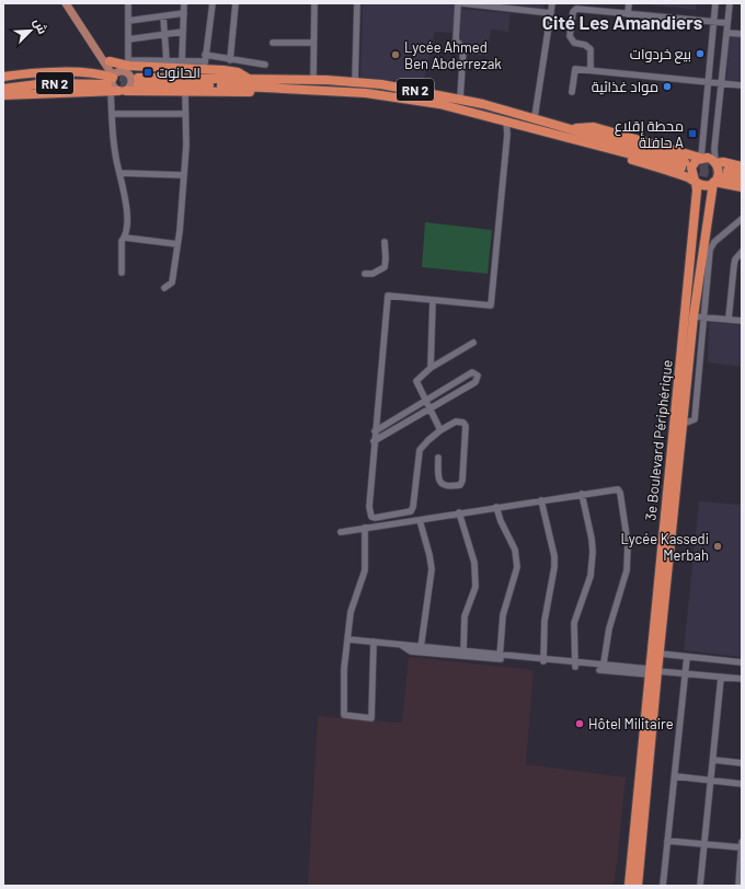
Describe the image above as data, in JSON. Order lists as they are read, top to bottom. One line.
{"streets":{"highway":["RN 2","3e Boulevard Périphérique"]},"districts":["Cité Les Amandiers"],"places":{"other":["بيع خردوات","Lycée Ahmed Ben Abderrezak","مواد غذائية","Lycée Kassedi Merbah","Hôtel Militaire"],"transit":["الحانوت","محطة إقلاع حافلة A"]},"north":"top right"}
